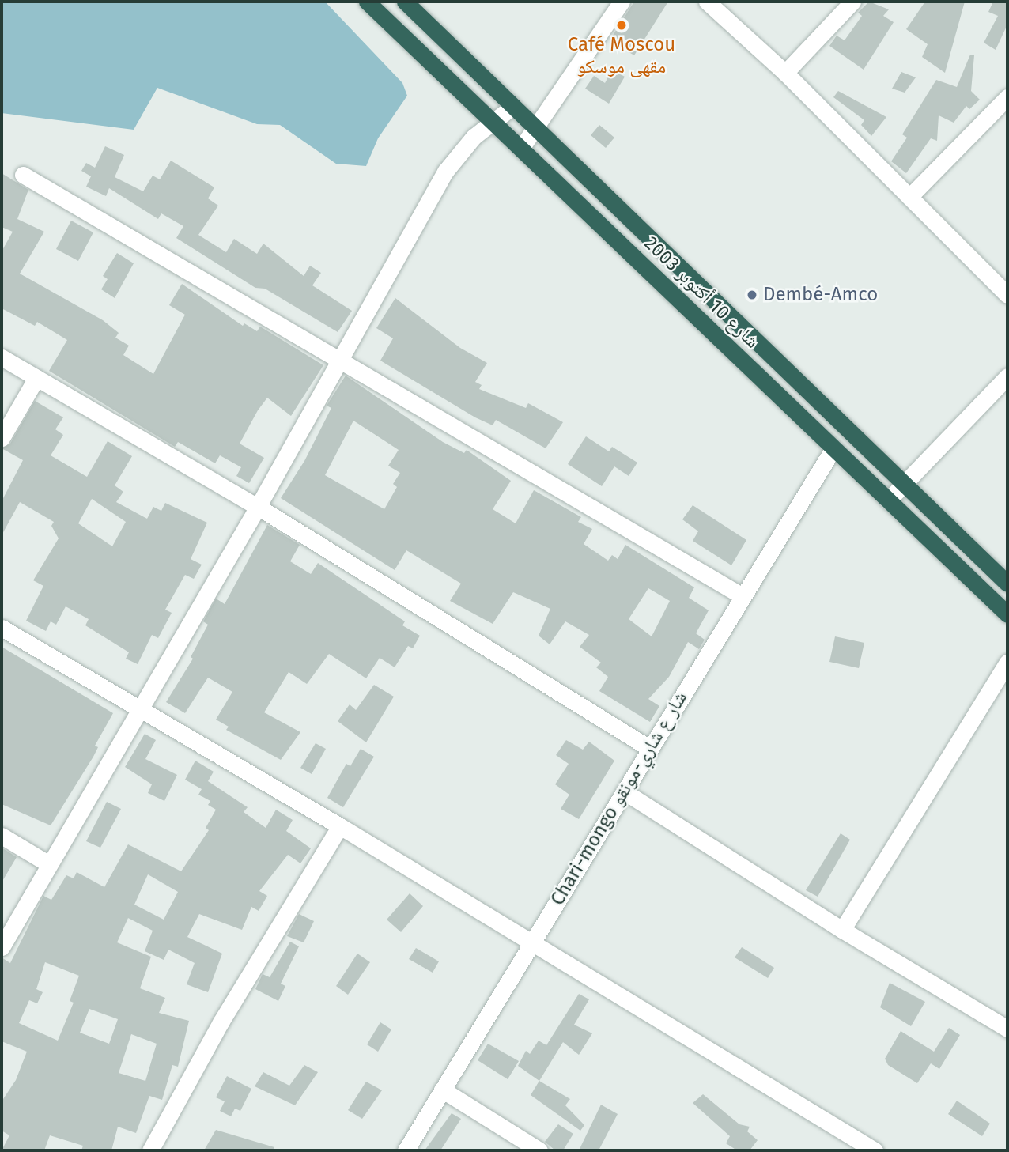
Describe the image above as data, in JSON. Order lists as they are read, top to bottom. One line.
{"streets":{"highway":["شارع 10 أكتوبر 2003"],"street":["Chari-mongo شار ع شاري-مونقو"]},"crossings":[["شارع 10 أكتوبر 2003","Chari-mongo شار ع شاري-مونقو"]],"places":["Café Moscou مقهى موسكو","Dembé-Amco"]}
